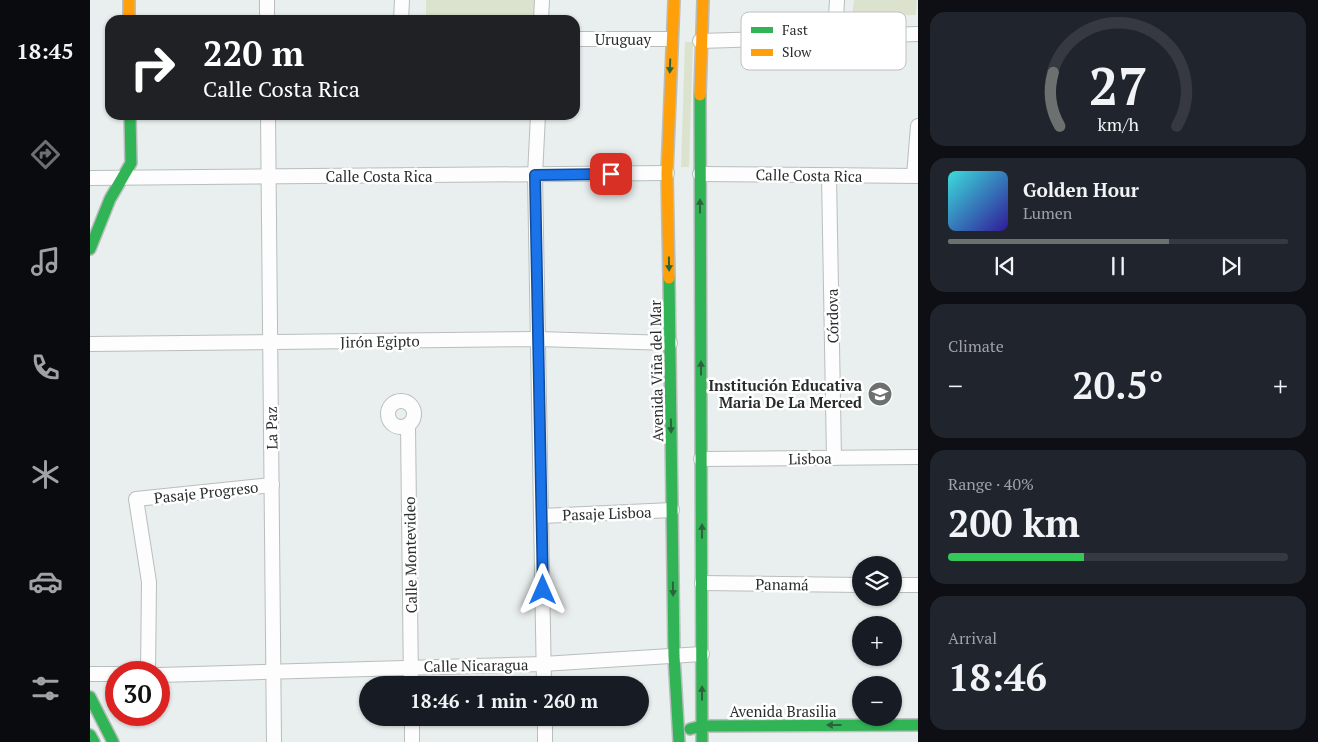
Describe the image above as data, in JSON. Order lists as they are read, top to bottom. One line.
{"streets":{"main road":["Avenida Viña del Mar","Avenida Brasilia"],"street":["Uruguay","Calle Costa Rica","Córdova","Jirón Egipto","La Paz","Lisboa","Pasaje Progreso","Pasaje Lisboa","Calle Montevideo","Panamá","Calle Nicaragua"]},"crossings":[["Uruguay","Avenida Viña del Mar"],["Calle Costa Rica","Córdova"],["Calle Costa Rica","Avenida Viña del Mar"],["Calle Costa Rica","La Paz"],["Córdova","Lisboa"],["Jirón Egipto","Avenida Viña del Mar"],["Jirón Egipto","La Paz"],["Avenida Viña del Mar","Pasaje Lisboa"],["Avenida Viña del Mar","Calle Nicaragua"],["Avenida Viña del Mar","Avenida Brasilia"],["La Paz","Pasaje Progreso"],["La Paz","Calle Nicaragua"],["Calle Montevideo","Calle Nicaragua"]],"one_way":["Avenida Brasilia"],"places":{"school or university":["Institución Educativa Maria De La Merced"]},"legend":["Fast","Slow"],"page":{"tabs":"18:45","turn":["220 m","Calle Costa Rica"],"song":["Golden Hour","Lumen"],"tile":["Climate",["Range · 40%","200 km"],["Arrival","18:46"]],"heat":["−","20.5°","+"],"map_buttons":["+","−"],"limit":"30","trip":"18:46 · 1 min · 260 m","gauge":["27","km/h"]}}
